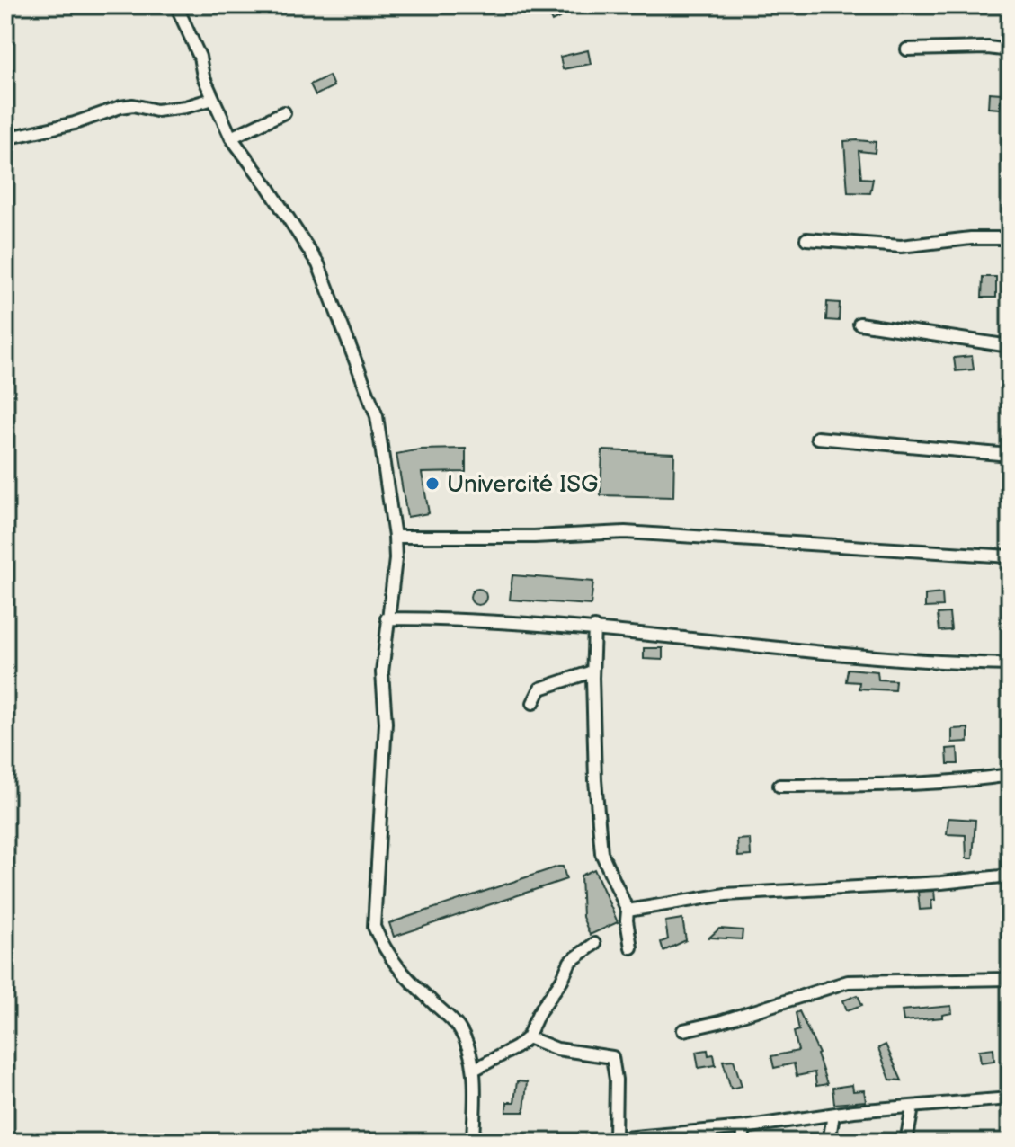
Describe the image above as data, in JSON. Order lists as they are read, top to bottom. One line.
{"places":["Univercité ISG"]}
